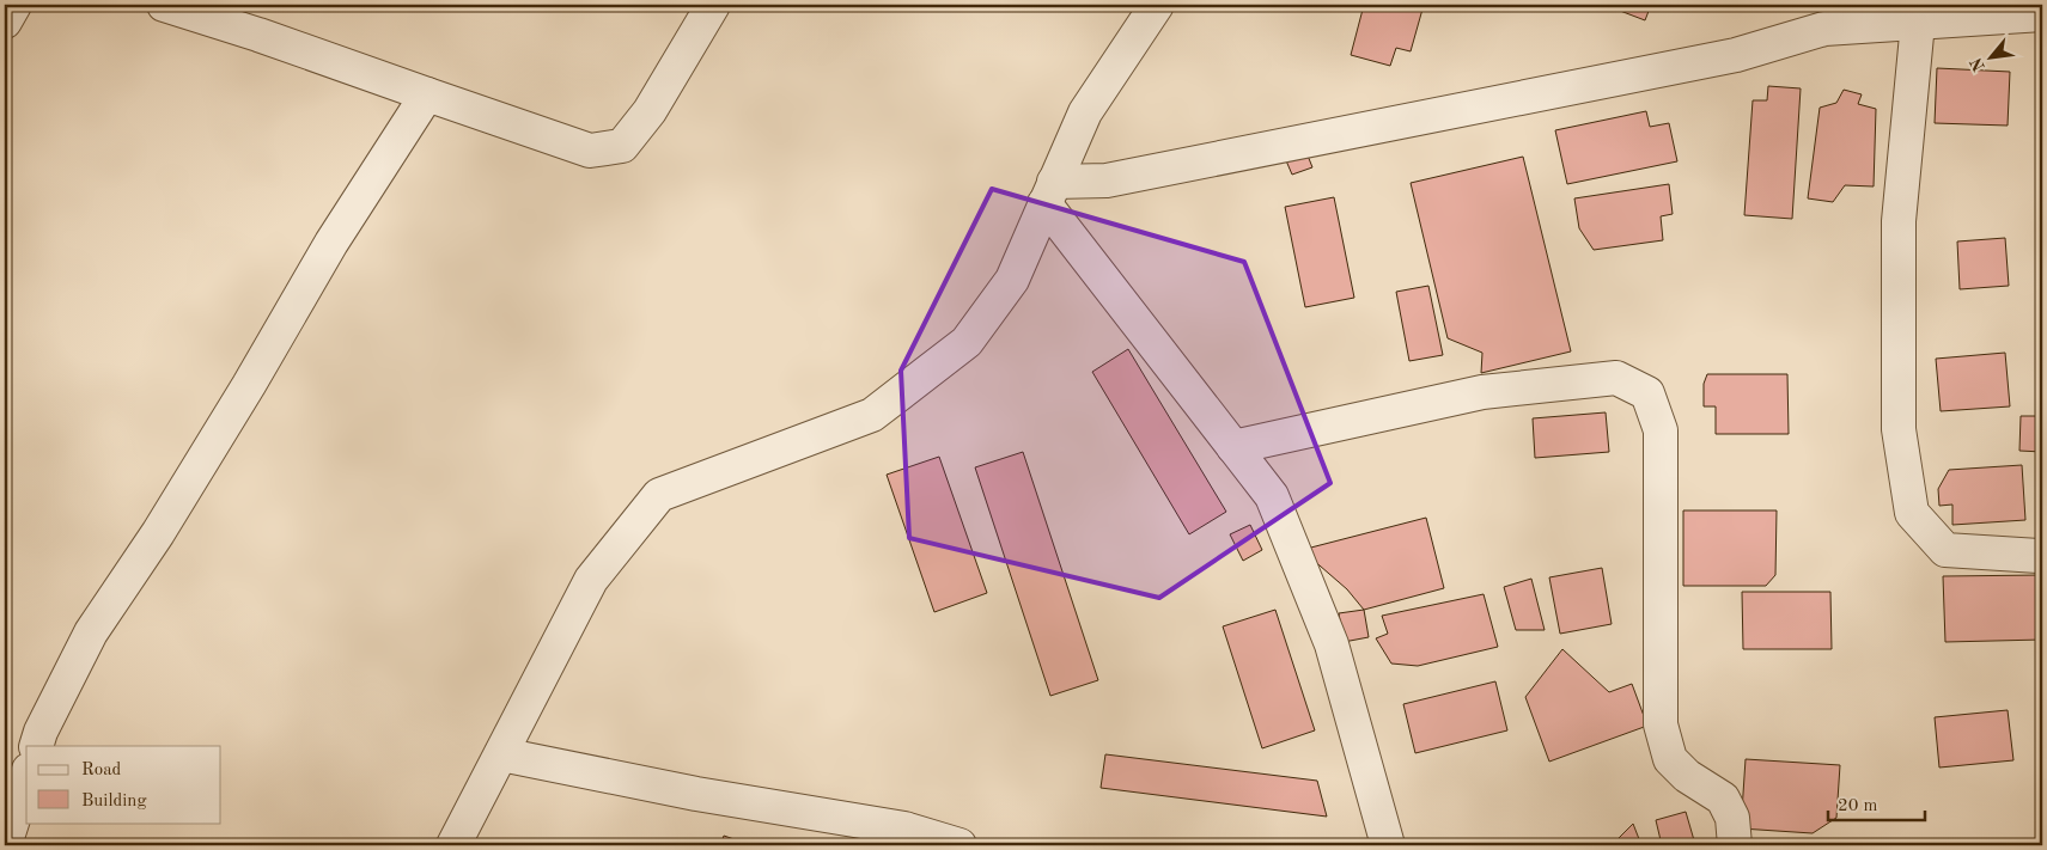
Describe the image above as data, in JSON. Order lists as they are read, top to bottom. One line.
{"legend":["Road","Building"],"scale_bar":"20 m","north":"bottom left"}
